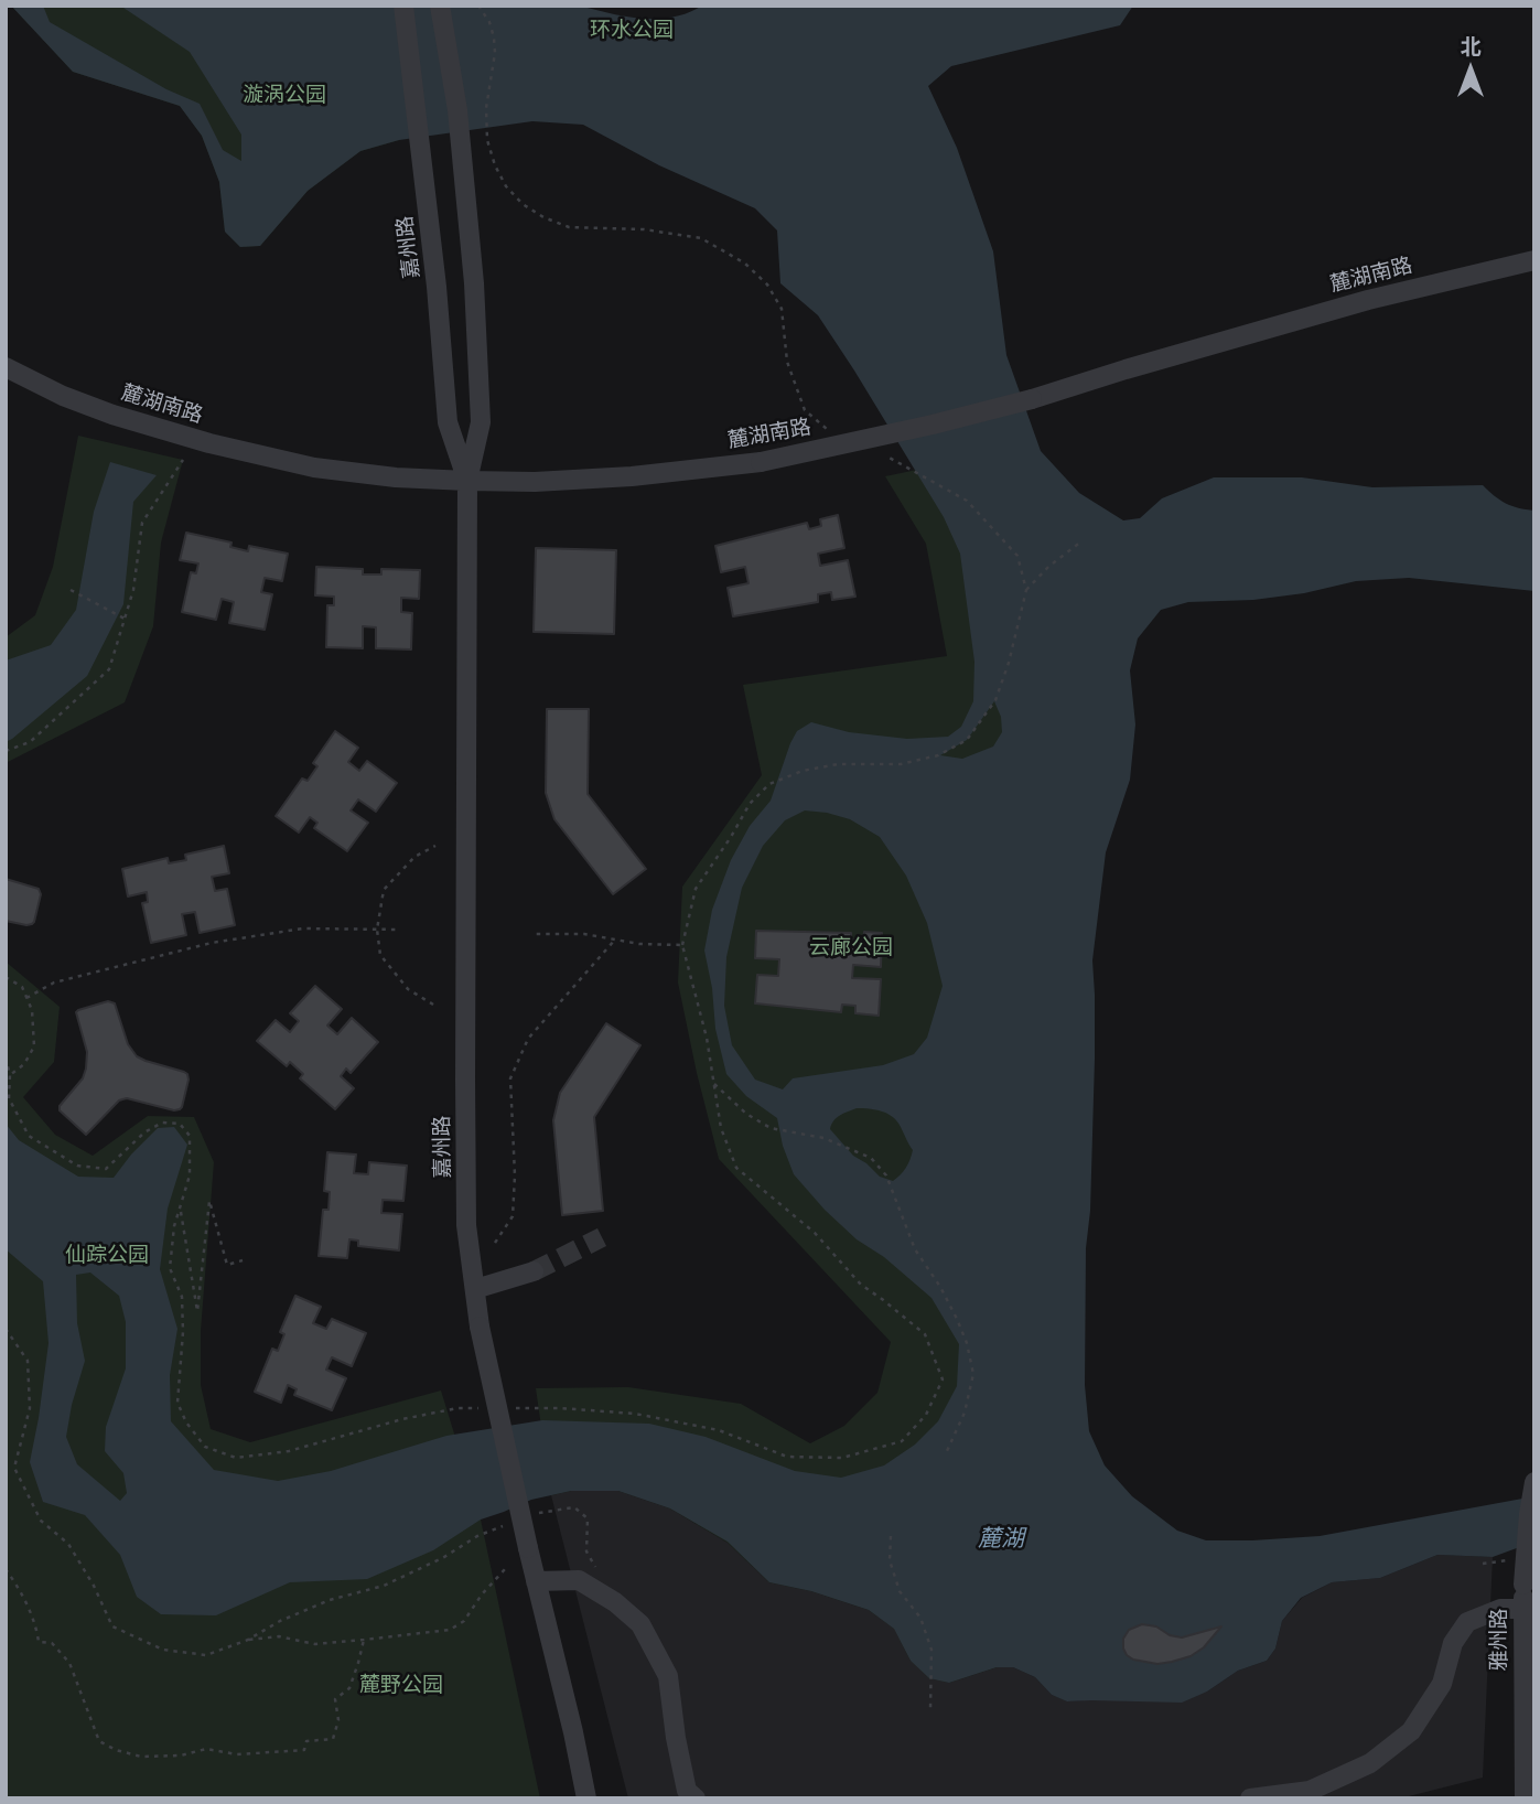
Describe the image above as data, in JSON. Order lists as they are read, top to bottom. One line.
{"streets":{"street":["嘉州路","麓湖南路","雅州路"]},"crossings":[["嘉州路","麓湖南路"]],"water":["麓湖"],"parks":["环水公园","漩涡公园","云廊公园","仙踪公园","麓野公园"],"north":"top"}
